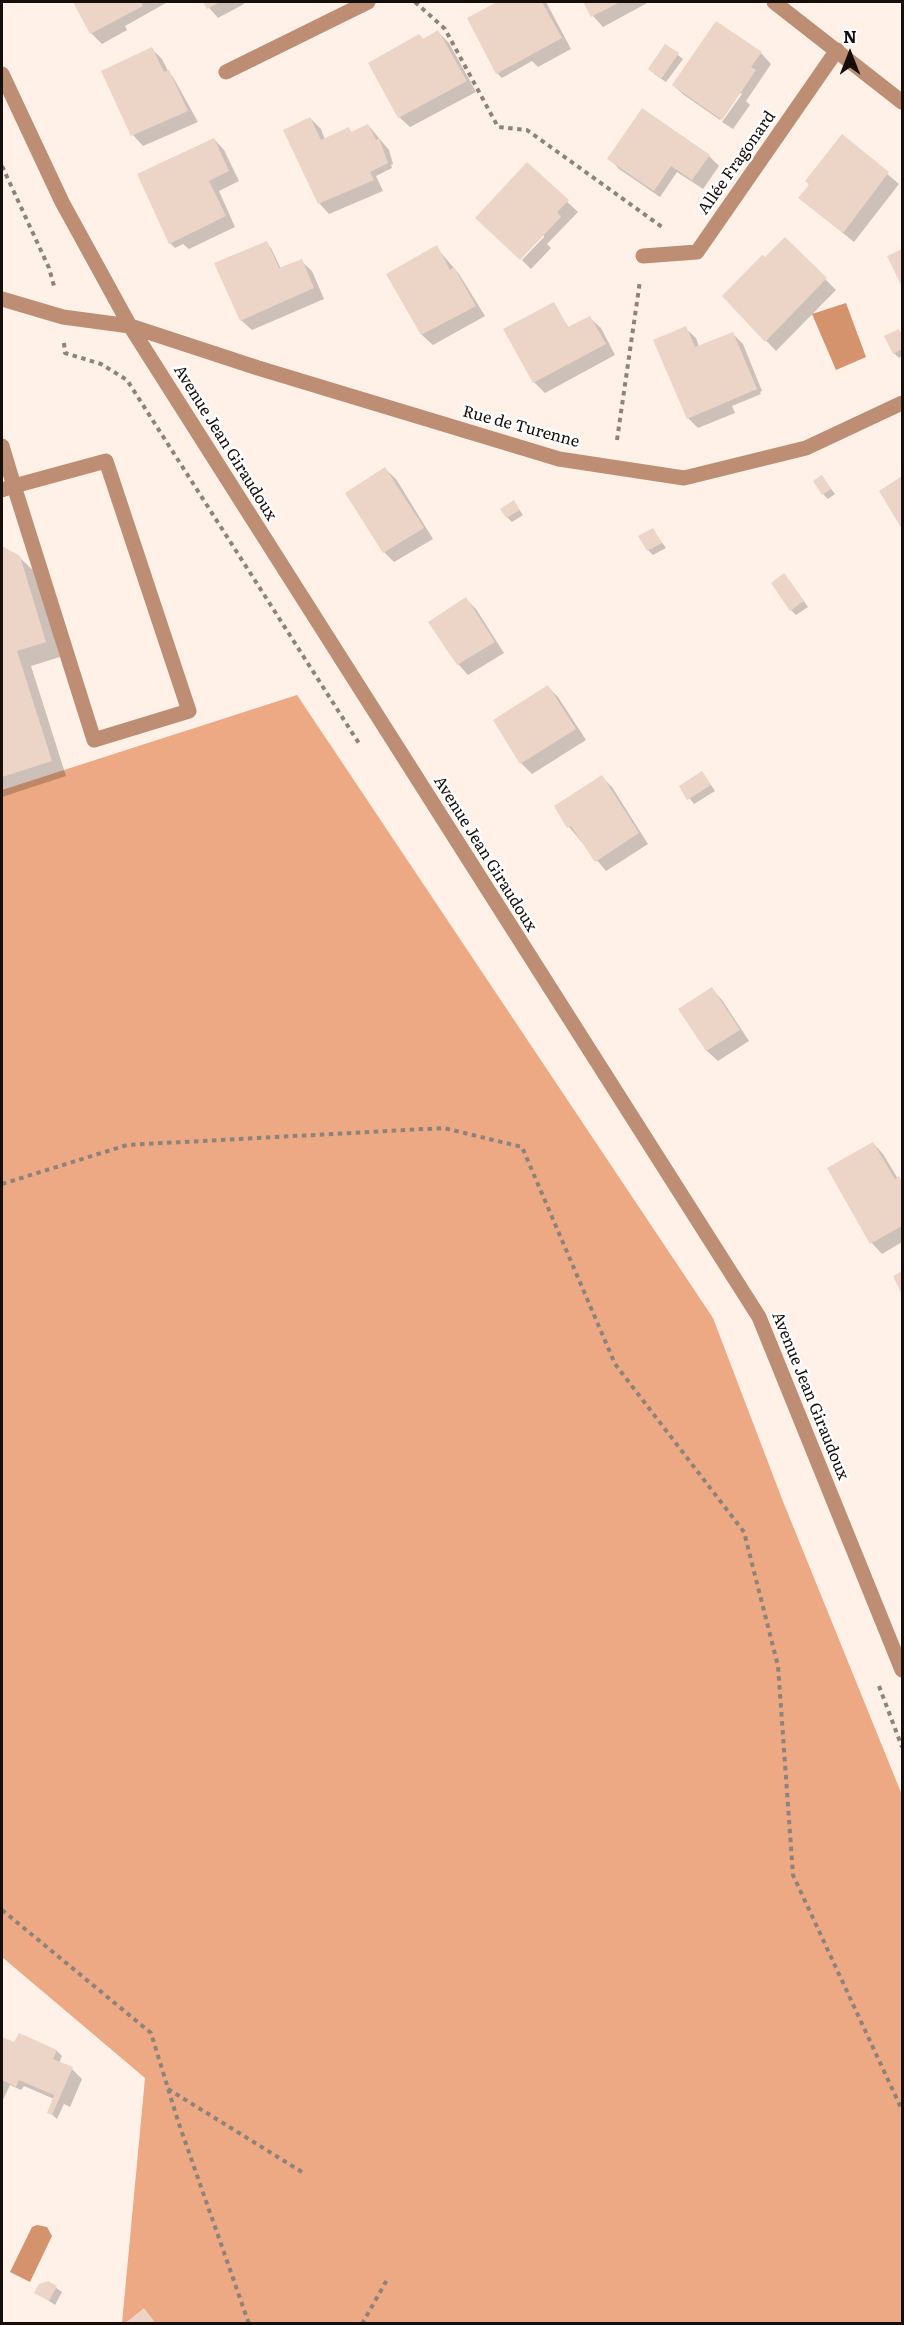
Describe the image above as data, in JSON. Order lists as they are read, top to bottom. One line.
{"streets":{"street":["Allée Fragonard","Rue de Turenne","Avenue Jean Giraudoux"]},"crossings":[["Rue de Turenne","Avenue Jean Giraudoux"]],"north":"top"}
